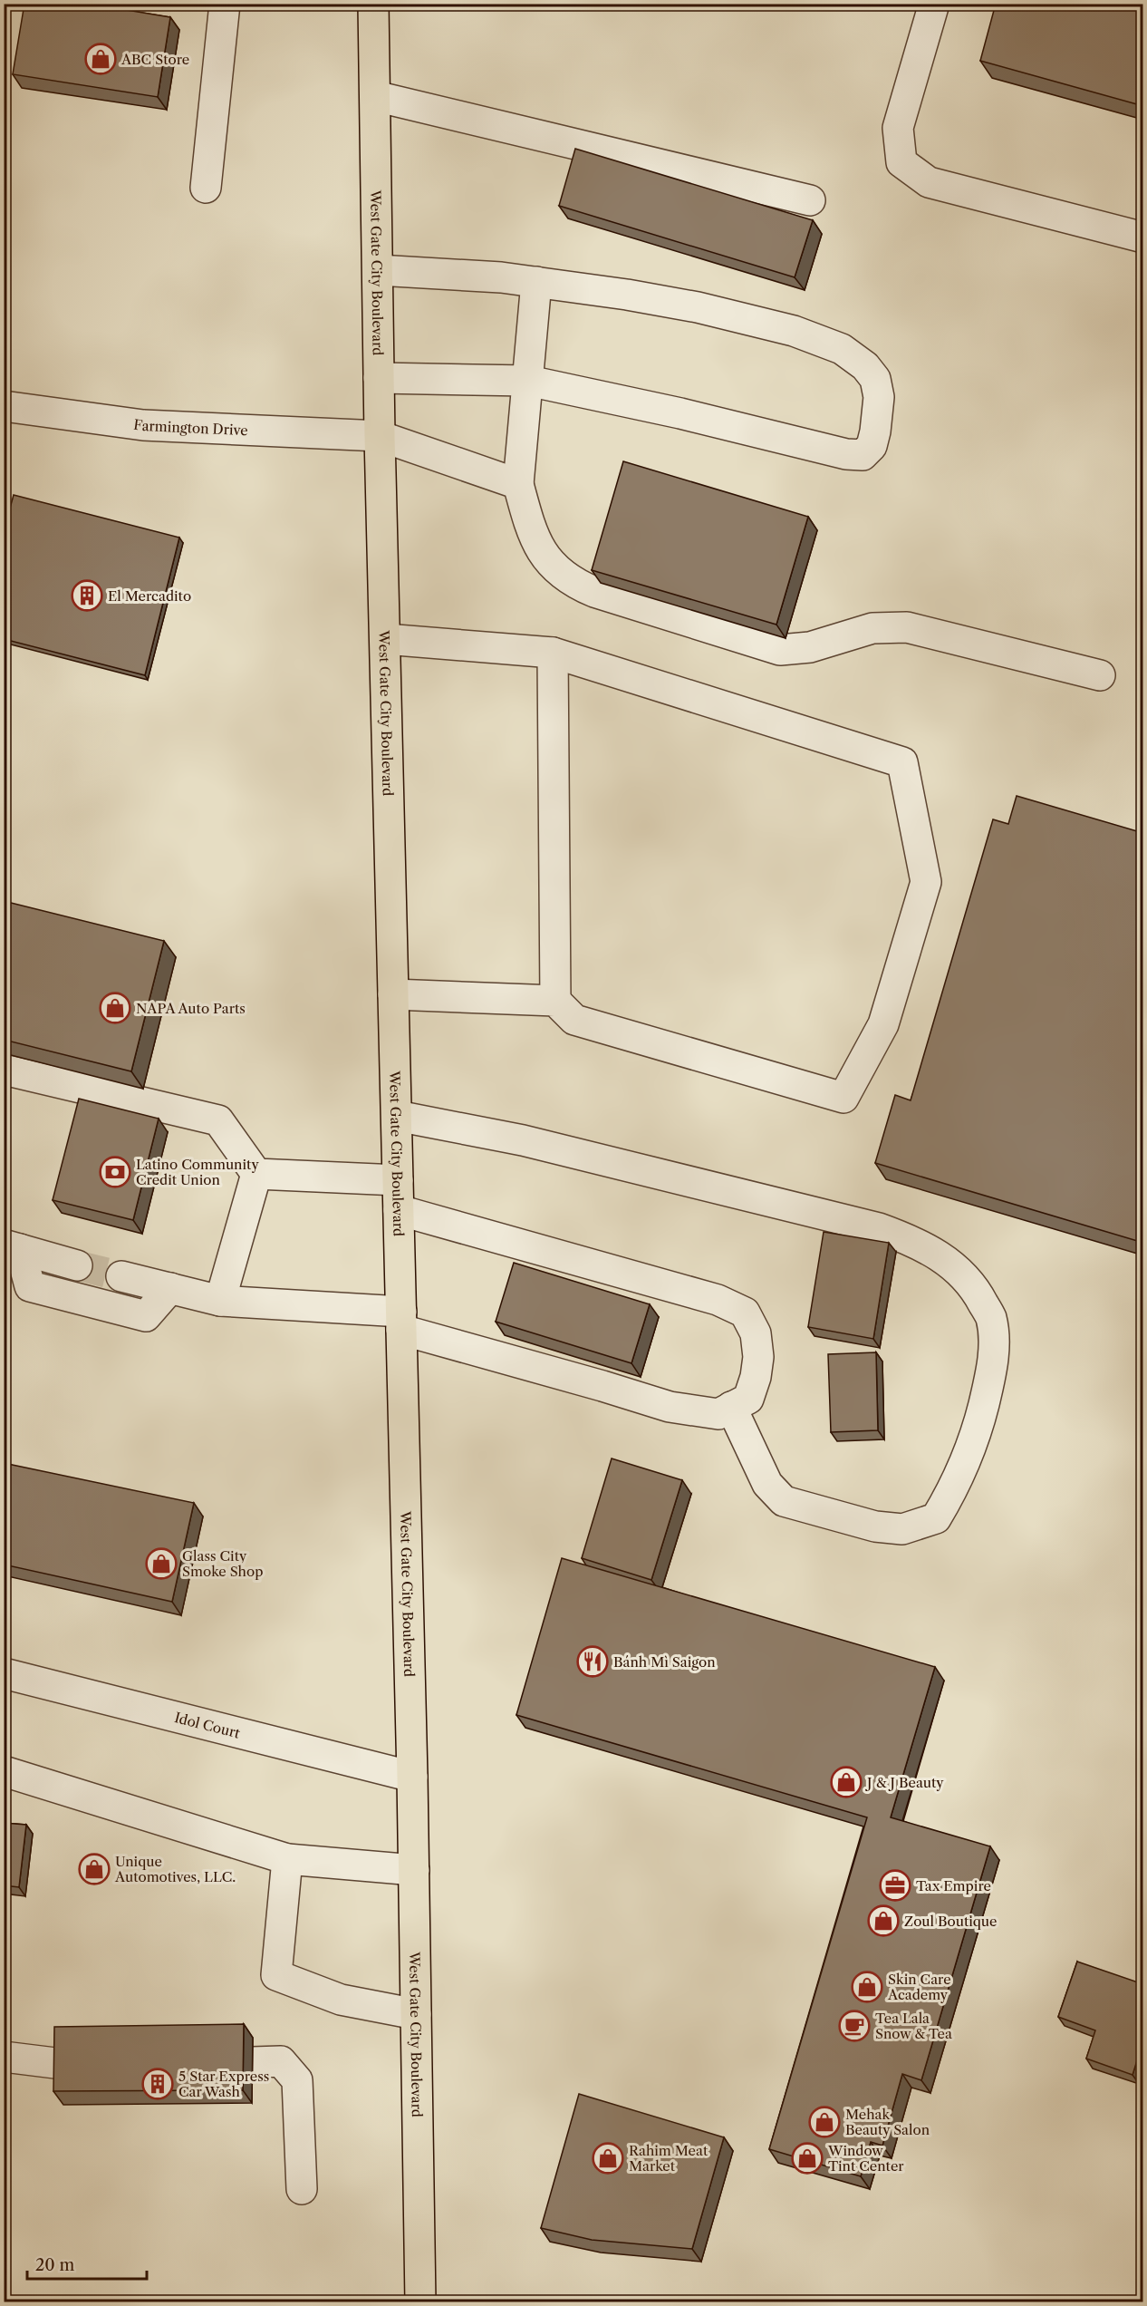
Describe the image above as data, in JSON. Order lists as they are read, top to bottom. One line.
{"streets":{"main road":["West Gate City Boulevard"],"street":["Farmington Drive","Idol Court"]},"crossings":[["West Gate City Boulevard","Farmington Drive"],["West Gate City Boulevard","Idol Court"]],"places":{"shop":["ABC Store","NAPA Auto Parts","Glass City Smoke Shop","J & J Beauty","Unique Automotives, LLC.","Zoul Boutique","Skin Care Academy","Mehak Beauty Salon","Rahim Meat Market","Window Tint Center"],"building":["El Mercadito","5 Star Express Car Wash"],"bank":["Latino Community Credit Union"],"restaurant":["Bánh Mì Saigon"],"office":["Tax Empire"],"cafe":["Tea Lala Snow & Tea"]},"scale_bar":"20 m"}
